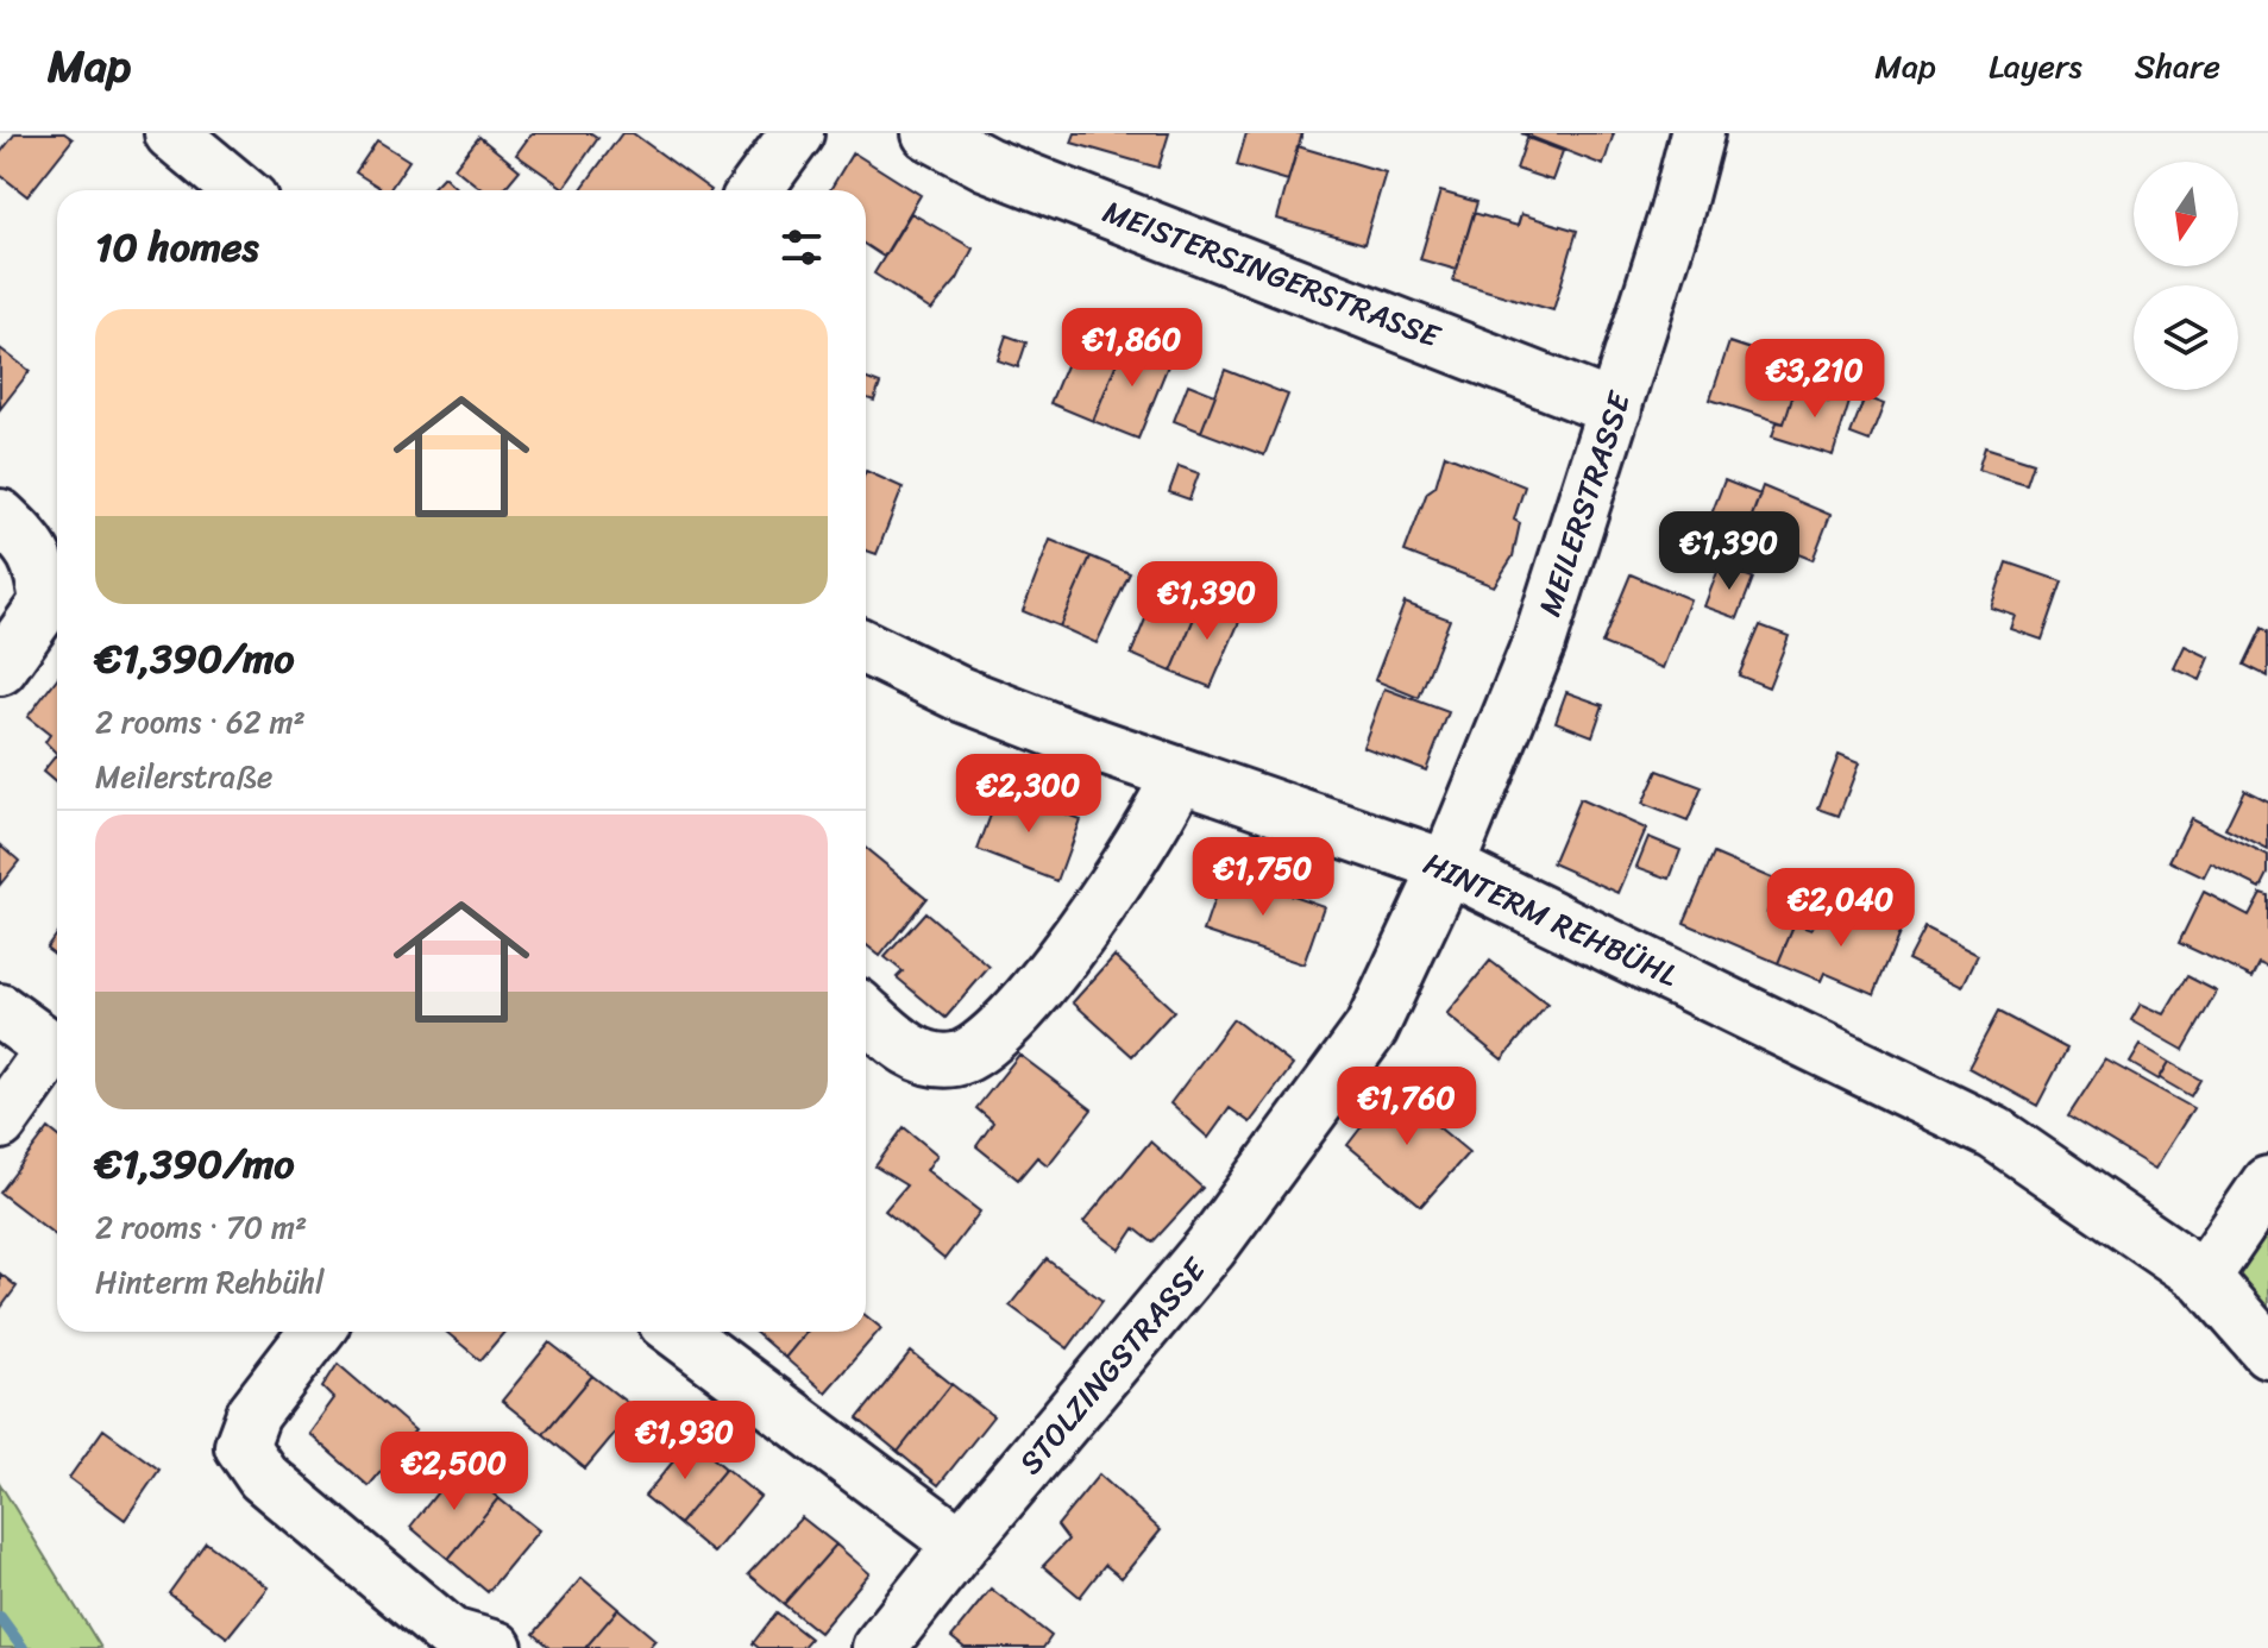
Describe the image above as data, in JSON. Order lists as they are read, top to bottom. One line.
{"streets":{"street":["MEISTERSINGERSTRASSE","MEILERSTRASSE","HINTERM REHBÜHL","STOLZINGSTRASSE"]},"crossings":[["MEISTERSINGERSTRASSE","MEILERSTRASSE"],["MEILERSTRASSE","HINTERM REHBÜHL"],["MEILERSTRASSE","STOLZINGSTRASSE"],["HINTERM REHBÜHL","STOLZINGSTRASSE"]],"north":"bottom","page":{"header":"Map","nav":["Map","Layers","Share"],"heading":"10 homes","list":[{"name":"€1,390/mo","note":"2 rooms · 62 m² · Meilerstraße"},{"name":"€1,390/mo","note":"2 rooms · 70 m² · Hinterm Rehbühl"}],"price":["€1,860","€3,210","€1,390","€1,390","€2,300","€1,750","€2,040","€1,760","€1,930","€2,500"]}}
